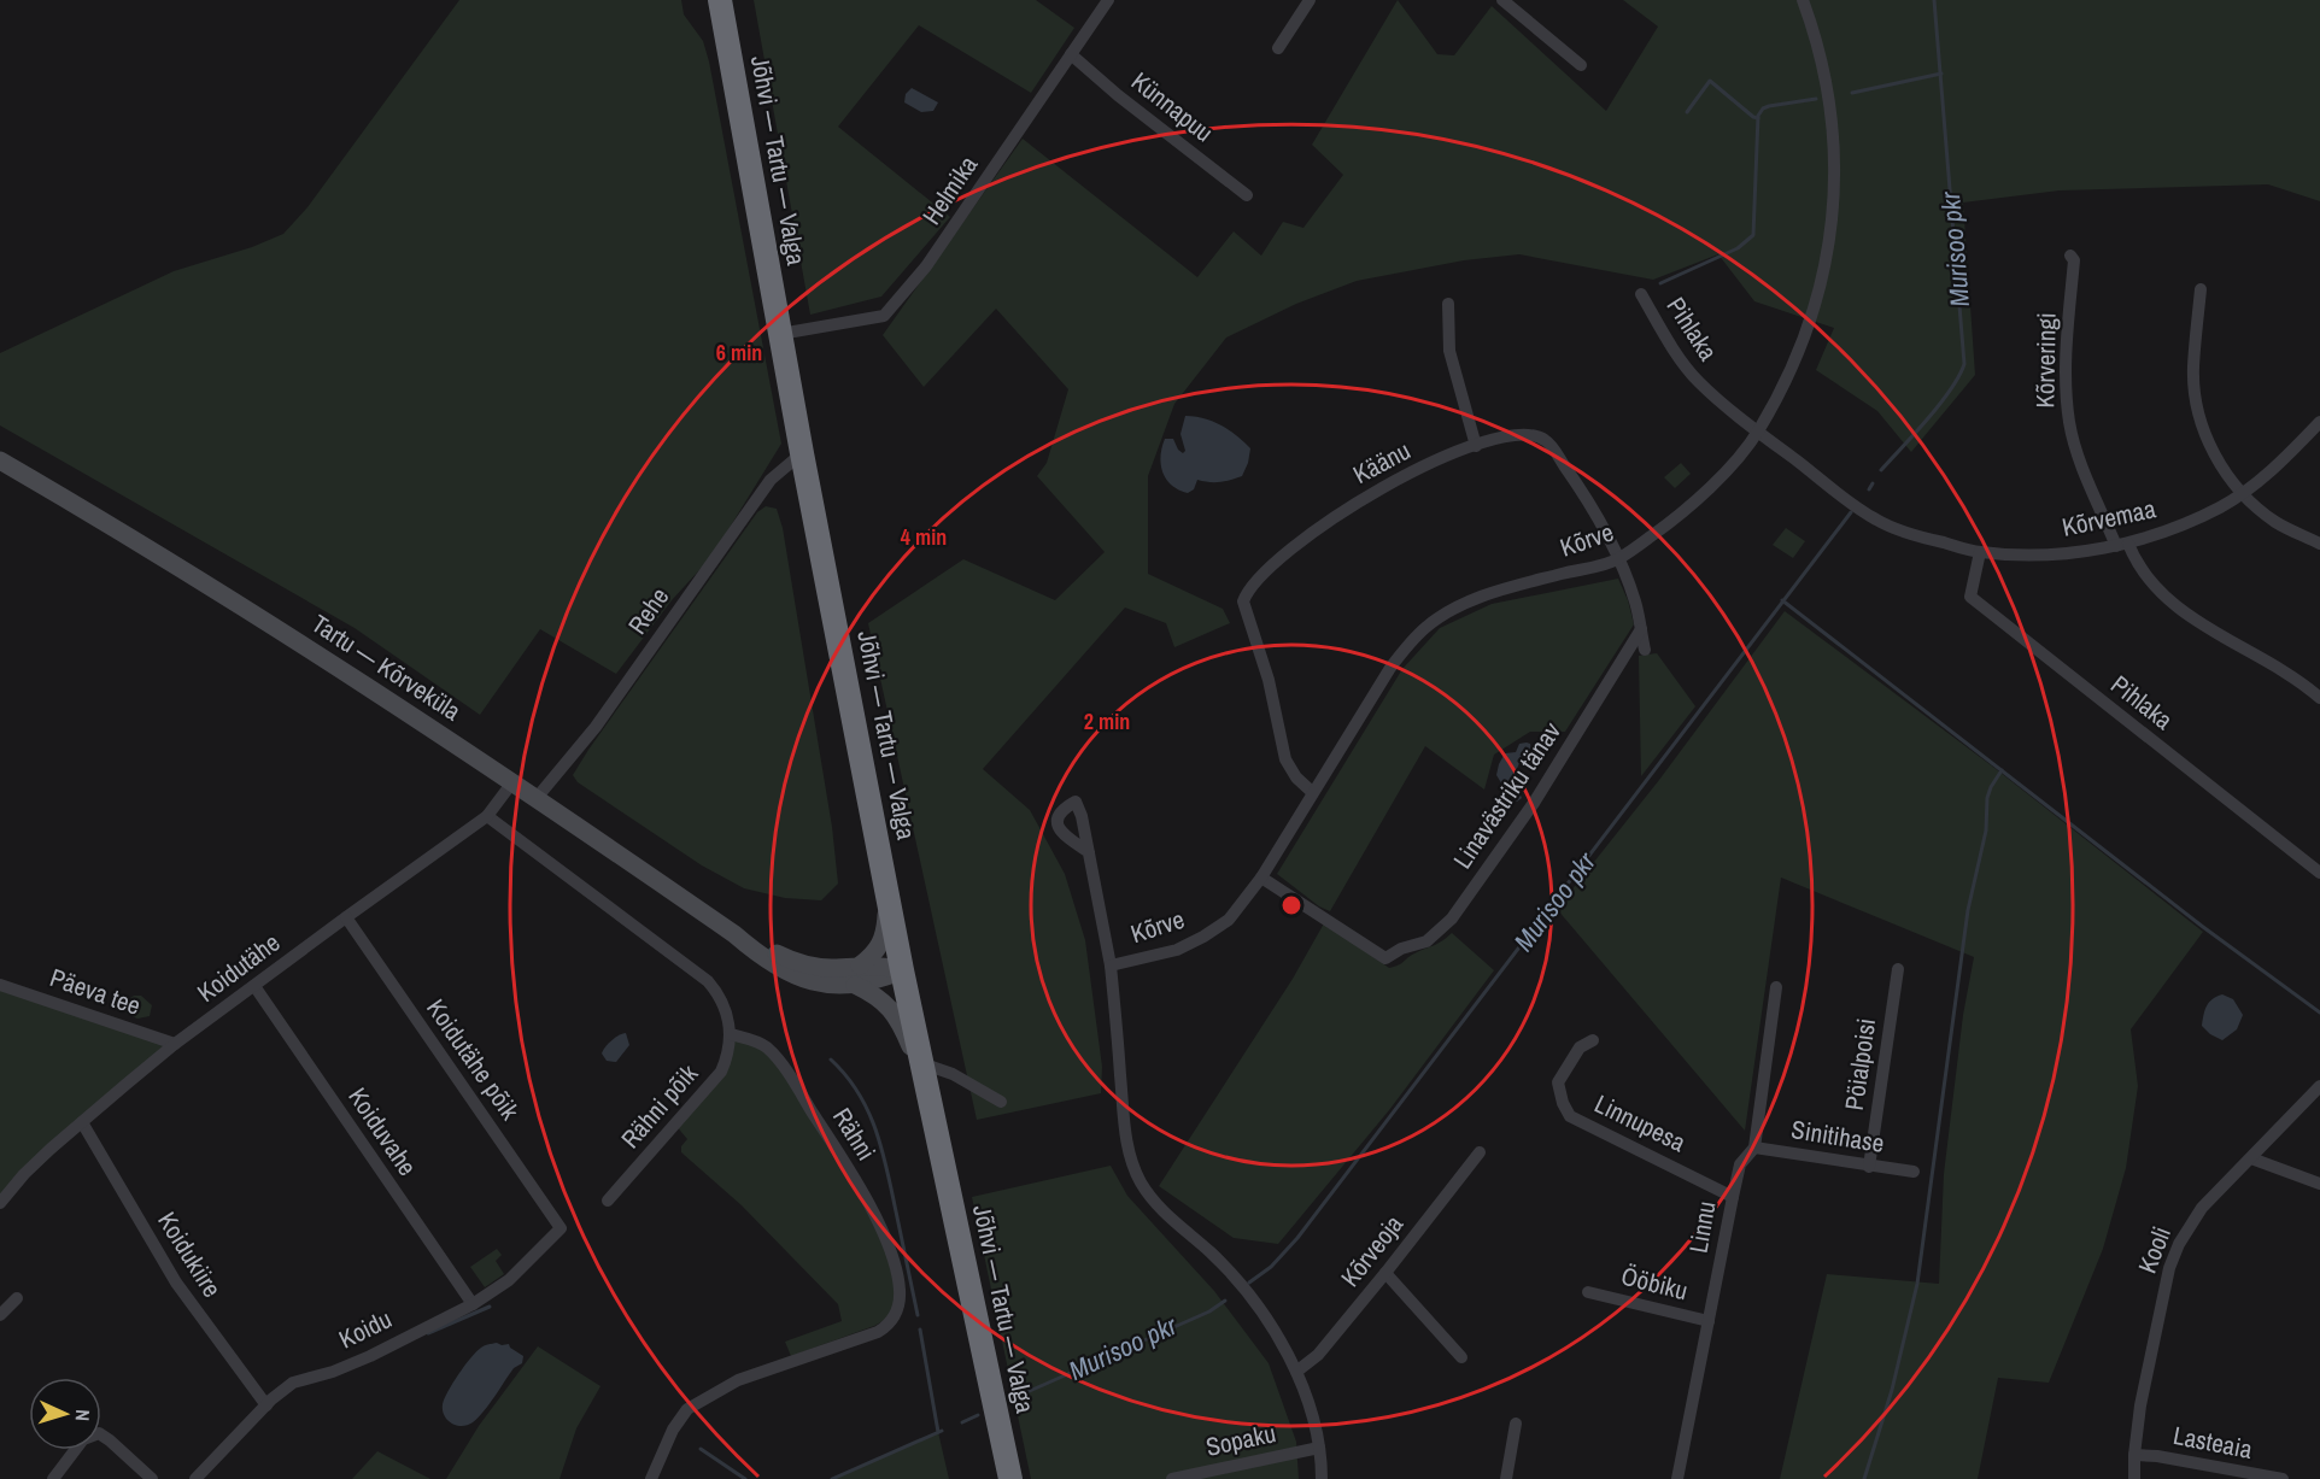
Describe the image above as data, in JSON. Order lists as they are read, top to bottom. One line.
{"streets":{"highway":["Jõhvi — Tartu — Valga"],"main road":["Tartu — Kõrveküla"],"street":["Künnapuu","Helmika","Pihlaka","Kõrveringi","Käänu","Kõrvemaa","Kõrve","Rehe","Linavästriku tänav","Koidutähe","Päeva tee","Koidutähe põik","Pöialpoisi","Rähni põik","Linnupesa","Koiduvahe","Rähni","Sinitihase","Linnu","Kooli","Kõrveoja","Koidukiire","Ööbiku","Koidu","Sopaku","Lasteaia"]},"crossings":[["Künnapuu","Helmika"],["Jõhvi — Tartu — Valga","Helmika"],["Jõhvi — Tartu — Valga","Rehe"],["Jõhvi — Tartu — Valga","Tartu — Kõrveküla"],["Pihlaka","Kõrvemaa"],["Pihlaka","Kõrve"],["Kõrveringi","Kõrvemaa"],["Käänu","Kõrve"],["Käänu","Linavästriku tänav"],["Kõrve","Linavästriku tänav"],["Kõrve","Kõrveoja"],["Kõrve","Sopaku"],["Rehe","Tartu — Kõrveküla"],["Tartu — Kõrveküla","Koidutähe"],["Koidutähe","Päeva tee"],["Koidutähe","Koidutähe põik"],["Koidutähe","Koiduvahe"],["Koidutähe","Koidukiire"],["Koidutähe põik","Koidu"],["Pöialpoisi","Sinitihase"],["Rähni põik","Rähni"],["Linnupesa","Linnu"],["Koiduvahe","Koidu"],["Sinitihase","Linnu"],["Linnu","Ööbiku"],["Kooli","Lasteaia"],["Koidukiire","Koidu"]],"water":["Murisoo pkr"],"north":"right","rings":["6 min","4 min","2 min"]}
